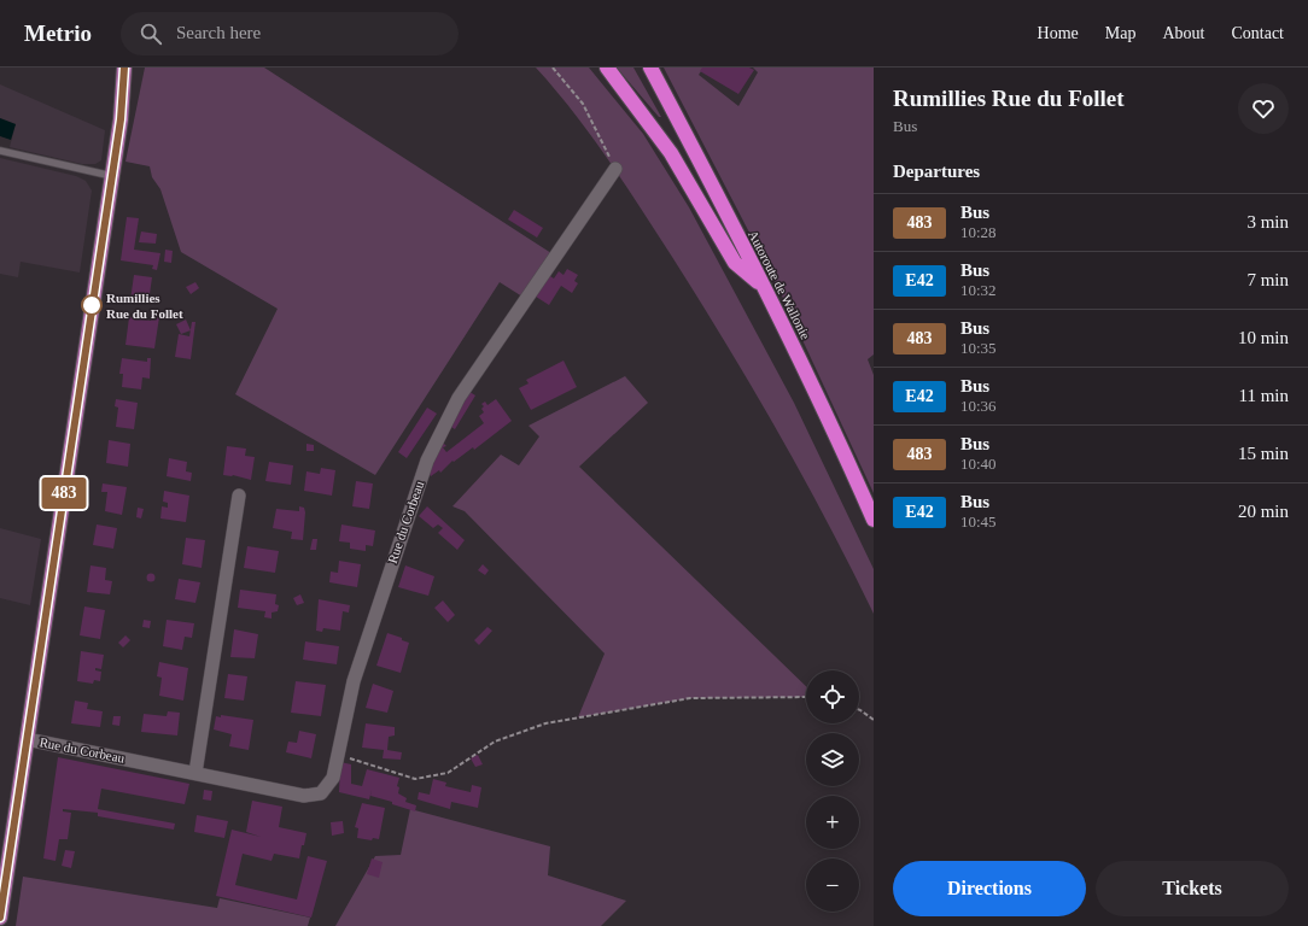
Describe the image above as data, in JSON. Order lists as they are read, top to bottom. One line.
{"streets":{"highway":["Autoroute de Wallonie"],"street":["Rue du Corbeau"]},"places":["Rumillies Rue du Follet"],"lines":["bus line 483"],"page":{"header":"Metrio","search":"Search here","nav":["Home","Map","About","Contact"],"on_map":"483","heading":[["Rumillies Rue du Follet","Bus"],"Departures"],"list":[{"mark":"483","name":"Bus","note":"10:28","value":"3 min"},{"mark":"E42","name":"Bus","note":"10:32","value":"7 min"},{"mark":"483","name":"Bus","note":"10:35","value":"10 min"},{"mark":"E42","name":"Bus","note":"10:36","value":"11 min"},{"mark":"483","name":"Bus","note":"10:40","value":"15 min"},{"mark":"E42","name":"Bus","note":"10:45","value":"20 min"}],"map_buttons":["+","−"],"buttons":["Directions","Tickets"]}}
